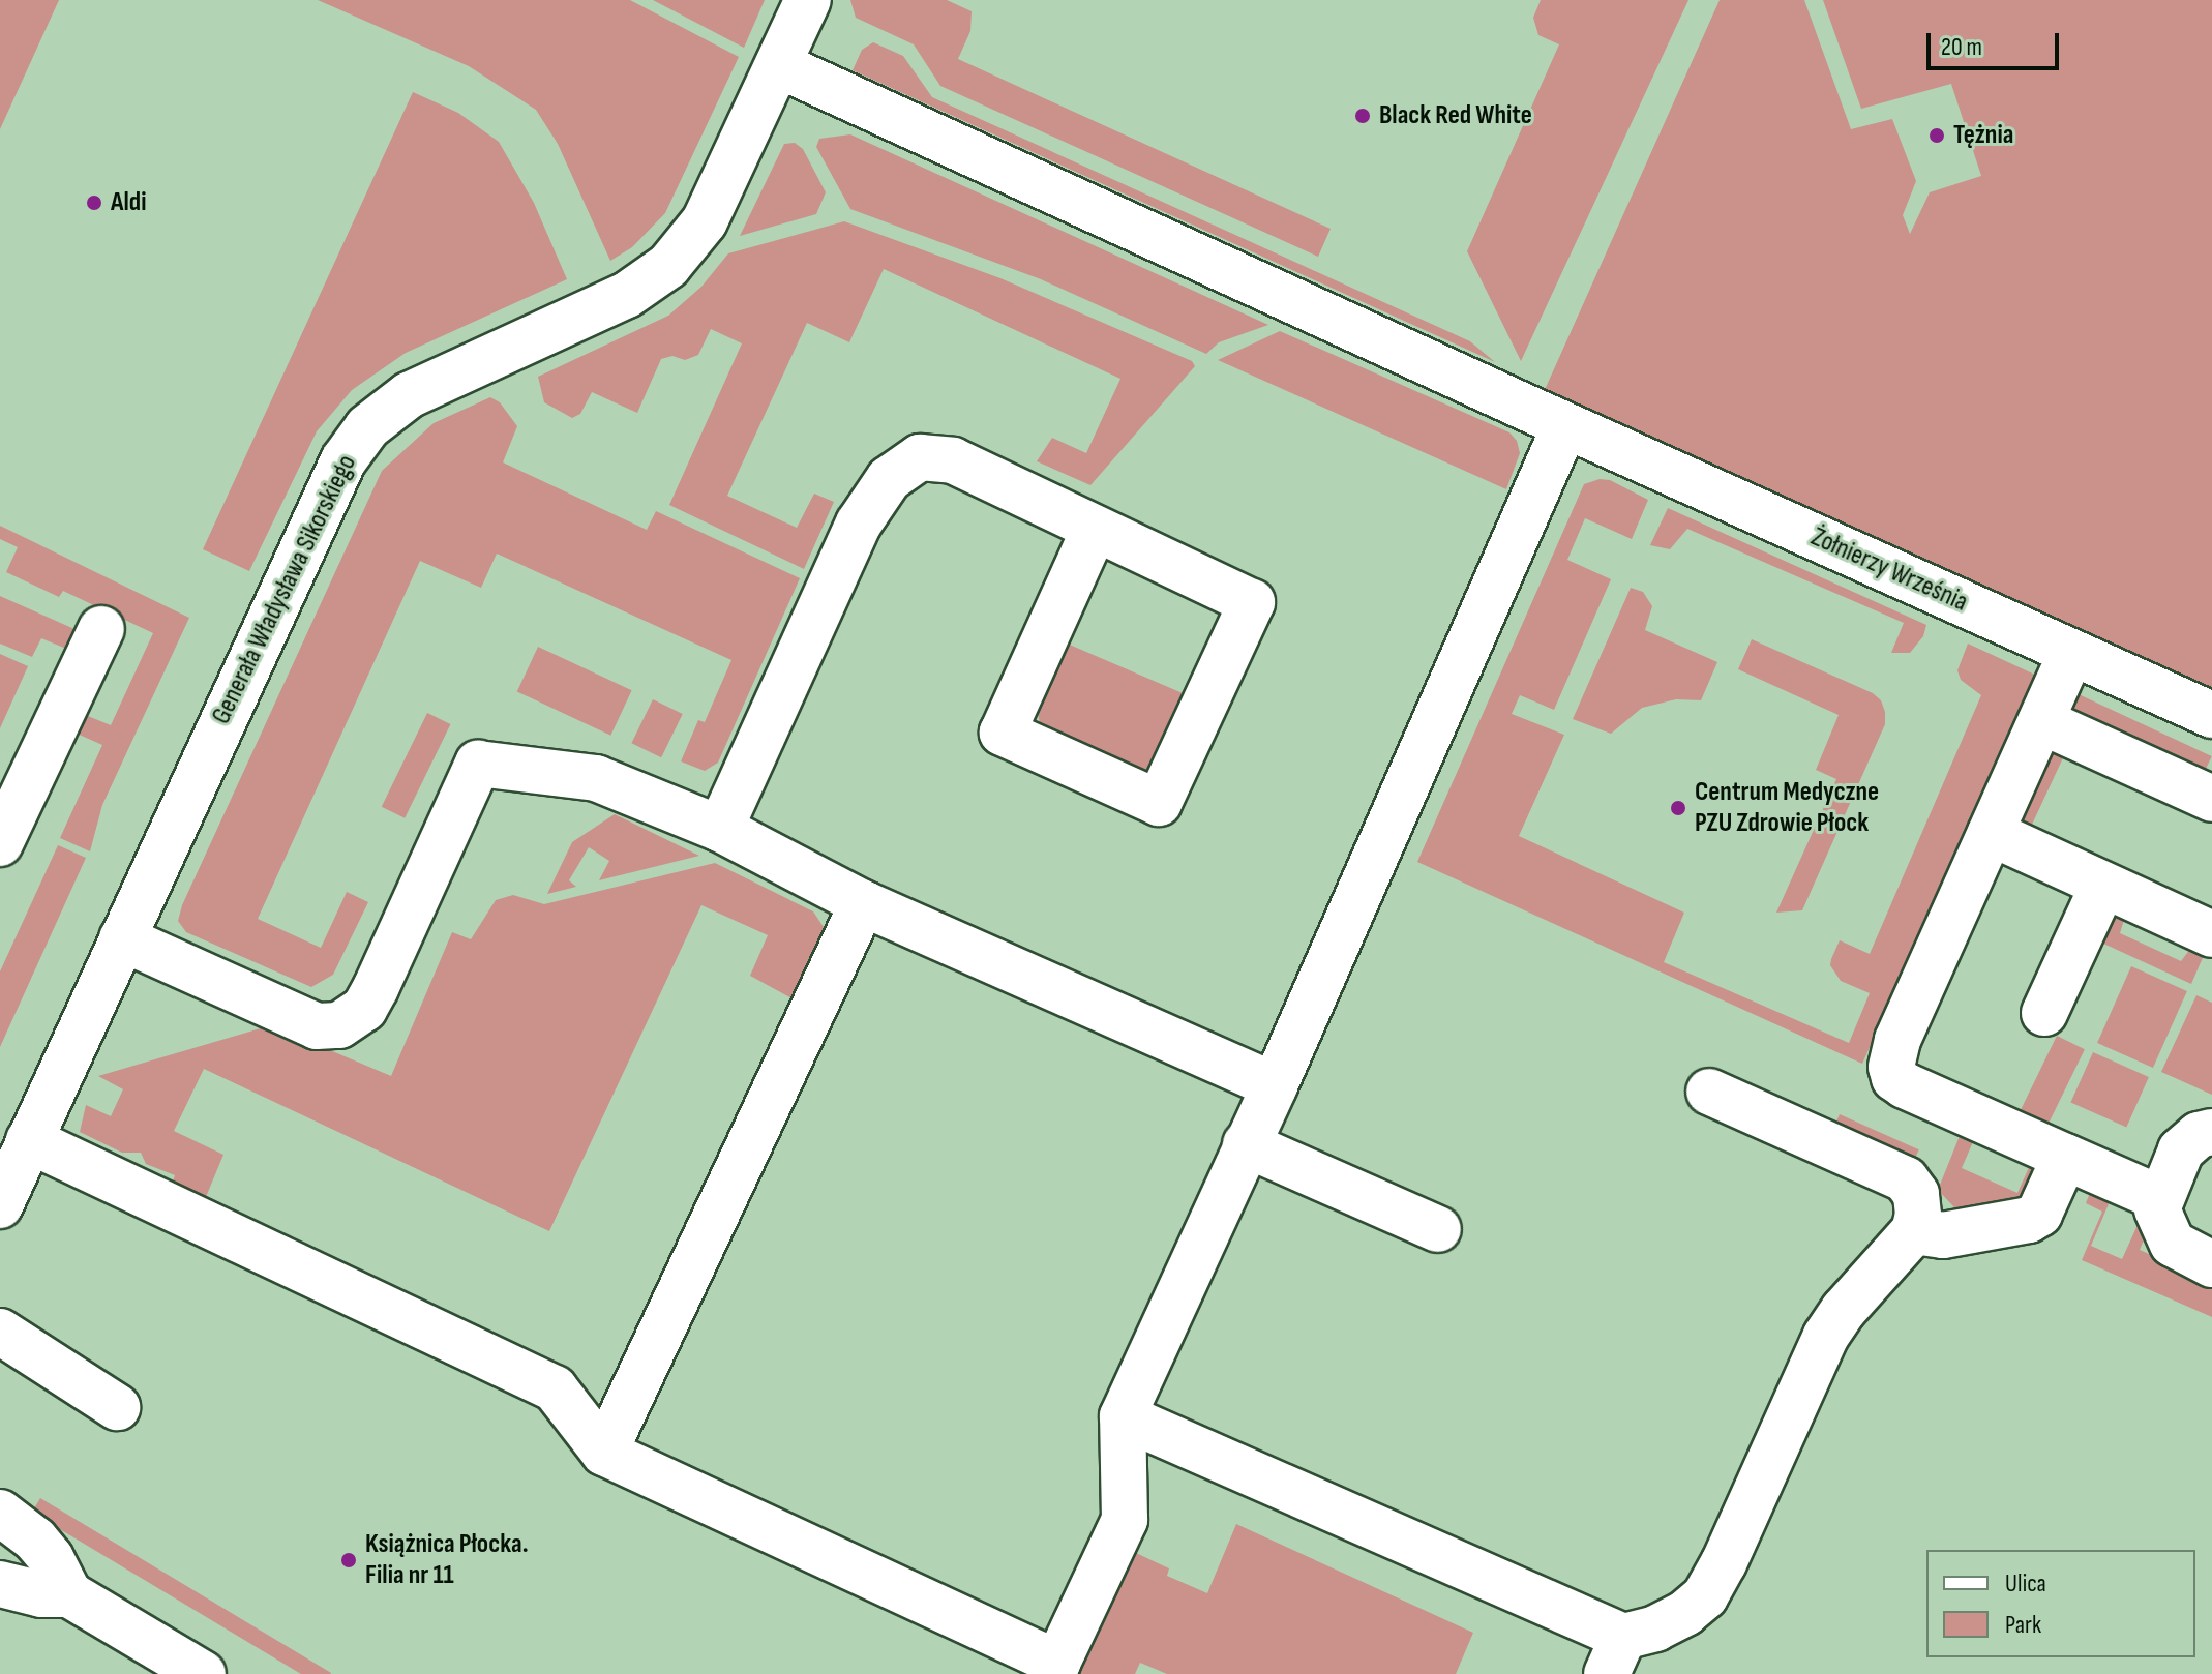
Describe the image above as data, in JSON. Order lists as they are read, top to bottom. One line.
{"streets":{"street":["Żołnierzy Września","Generała Władysława Sikorskiego"]},"crossings":[["Żołnierzy Września","Generała Władysława Sikorskiego"]],"places":["Black Red White","Tężnia","Aldi","Centrum Medyczne PZU Zdrowie Płock","Książnica Płocka. Filia nr 11"],"legend":["Ulica","Park"],"scale_bar":"20 m"}
